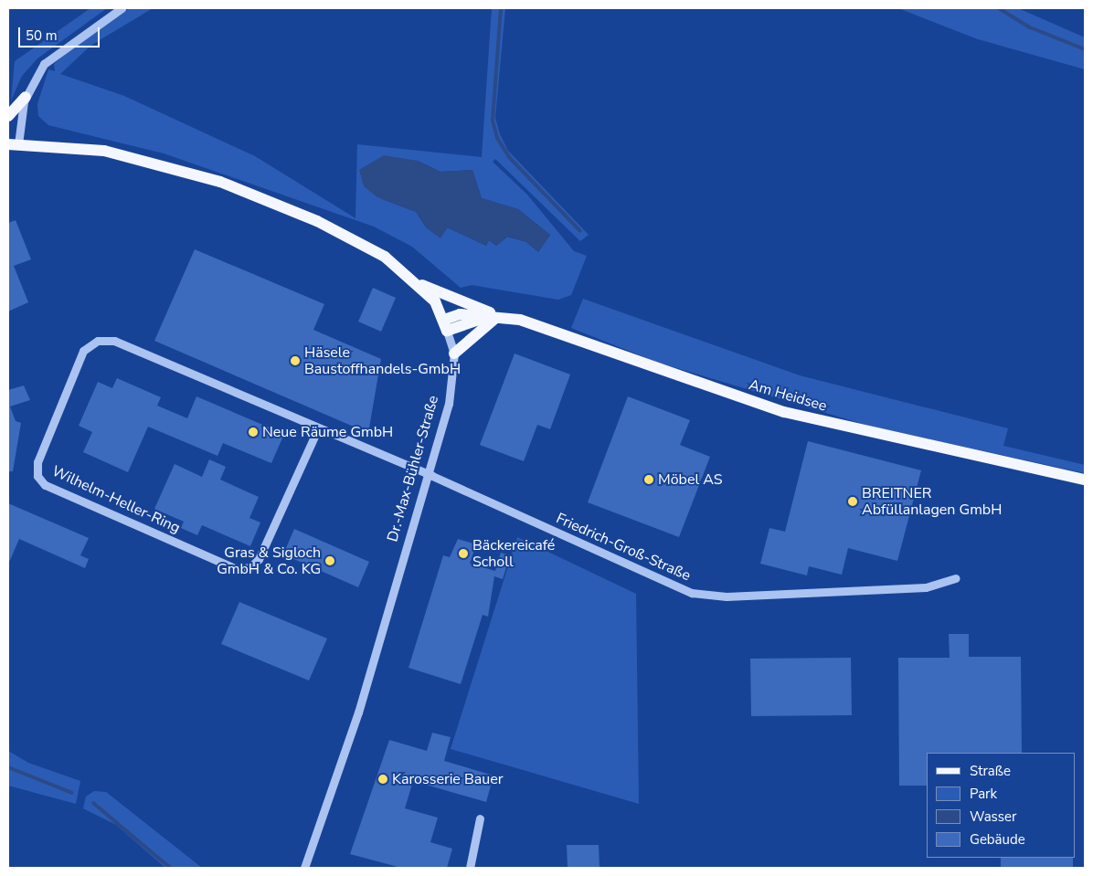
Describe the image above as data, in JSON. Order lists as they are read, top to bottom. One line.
{"streets":{"main road":["Am Heidsee","Dr.-Max-Bühler-Straße"],"street":["Wilhelm-Heller-Ring","Friedrich-Groß-Straße"]},"crossings":[["Am Heidsee","Dr.-Max-Bühler-Straße"],["Dr.-Max-Bühler-Straße","Wilhelm-Heller-Ring"],["Dr.-Max-Bühler-Straße","Friedrich-Groß-Straße"],["Wilhelm-Heller-Ring","Friedrich-Groß-Straße"]],"places":["Häsele Baustoffhandels-GmbH","Neue Räume GmbH","Möbel AS","BREITNER Abfüllanlagen GmbH","Bäckereicafé Scholl","Gras & Sigloch GmbH & Co. KG","Karosserie Bauer"],"legend":["Straße","Park","Wasser","Gebäude"],"scale_bar":"50 m"}
